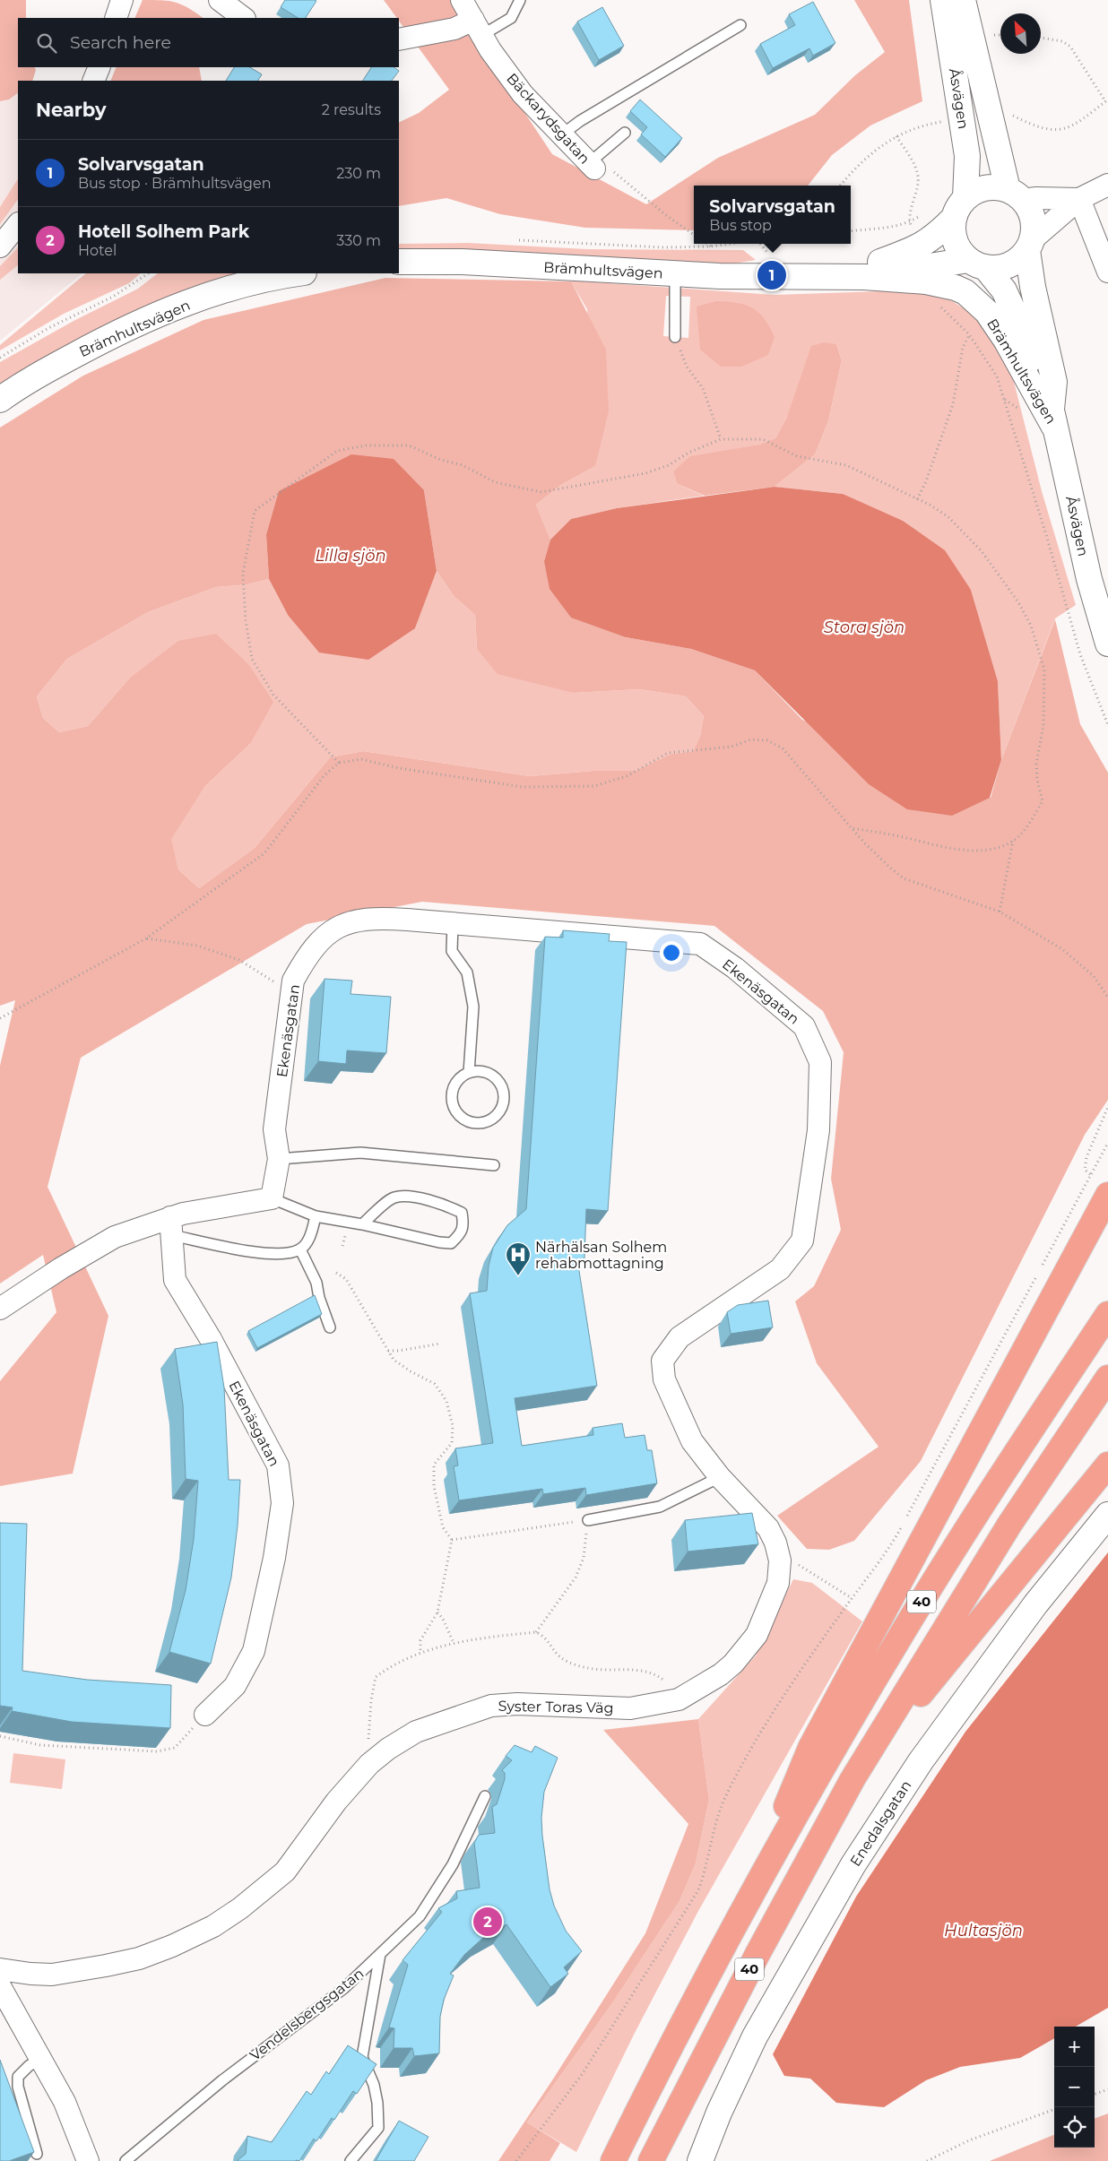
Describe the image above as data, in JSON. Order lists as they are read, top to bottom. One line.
{"streets":{"highway":["40"],"street":["Åsvägen","Bäckarydsgatan","Brämhultsvägen","Ekenäsgatan","Syster Toras Väg","Enedalsgatan"],"lane":["Vendelsbergsgatan"]},"crossings":[["Åsvägen","Brämhultsvägen"],["Ekenäsgatan","Syster Toras Väg"]],"water":["Lilla sjön","Stora sjön","Hultasjön"],"places":{"hospital":["Närhälsan Solhem rehabmottagning"]},"north":"top left","page":{"search":"Search here","heading":["Nearby","2 results"],"list":[{"mark":"1","name":"Solvarvsgatan","note":"Bus stop · Brämhultsvägen","value":"230 m"},{"mark":"2","name":"Hotell Solhem Park","note":"Hotel","value":"330 m"}],"popup":["Solvarvsgatan","Bus stop"],"pins":["1","2"],"map_buttons":["+","−"]}}
